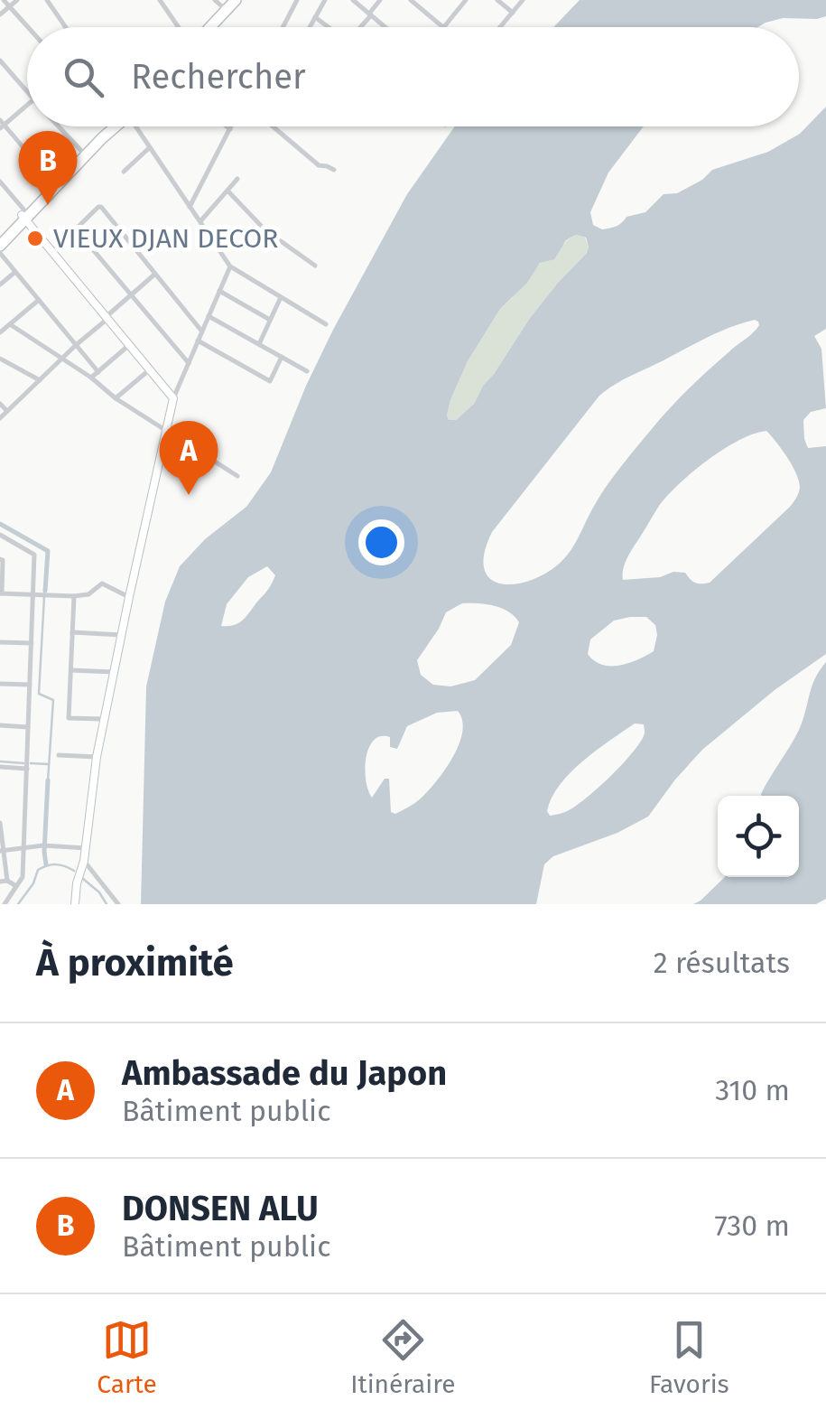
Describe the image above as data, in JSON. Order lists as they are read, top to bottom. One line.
{"places":["VIEUX DJAN DECOR"],"page":{"search":"Rechercher","pins":["B","A"],"heading":["À proximité","2 résultats"],"list":[{"mark":"A","name":"Ambassade du Japon","note":"Bâtiment public","value":"310 m"},{"mark":"B","name":"DONSEN ALU","note":"Bâtiment public","value":"730 m"}],"nav":["Carte","Itinéraire","Favoris"]}}
